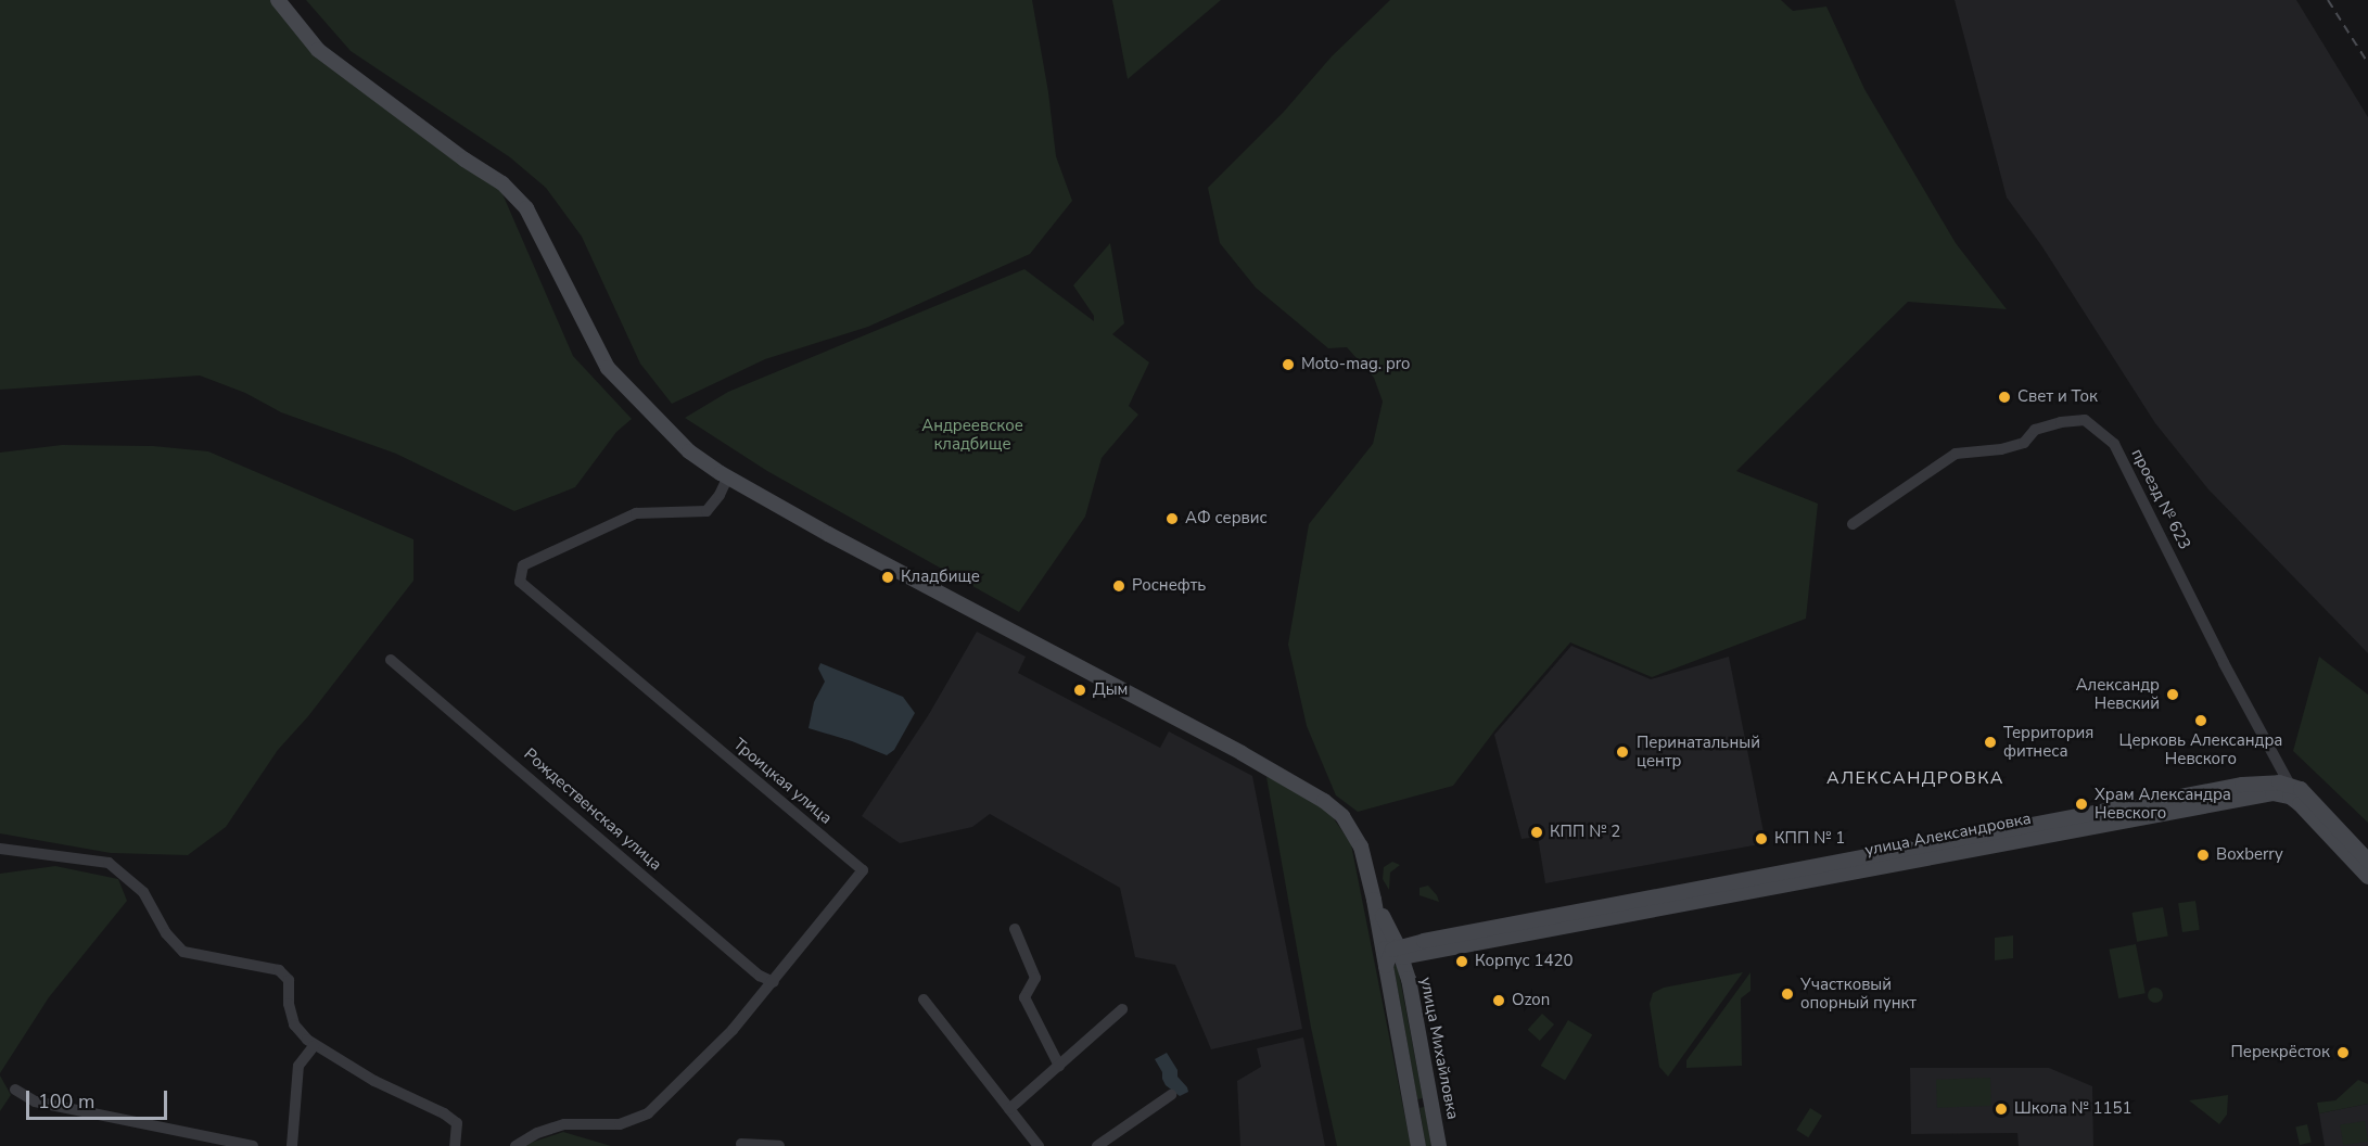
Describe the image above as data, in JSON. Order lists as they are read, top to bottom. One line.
{"streets":{"main road":["улица Александровка","улица Михайловка"],"street":["проезд № 623","Троицкая улица","Рождественская улица"]},"crossings":[["проезд № 623","улица Александровка"],["Троицкая улица","Рождественская улица"],["улица Александровка","улица Михайловка"]],"districts":["АЛЕКСАНДРОВКА"],"parks":["Андреевское кладбище"],"places":["Moto-mag. pro","Свет и Ток","АФ сервис","Кладбище","Роснефть","Дым","Александр Невский","Церковь Александра Невского","Территория фитнеса","Перинатальный центр","Храм Александра Невского","КПП № 2","КПП № 1","Boxberry","Корпус 1420","Участковый опорный пункт","Ozon","Перекрёсток","Школа № 1151"],"scale_bar":"100 m"}
